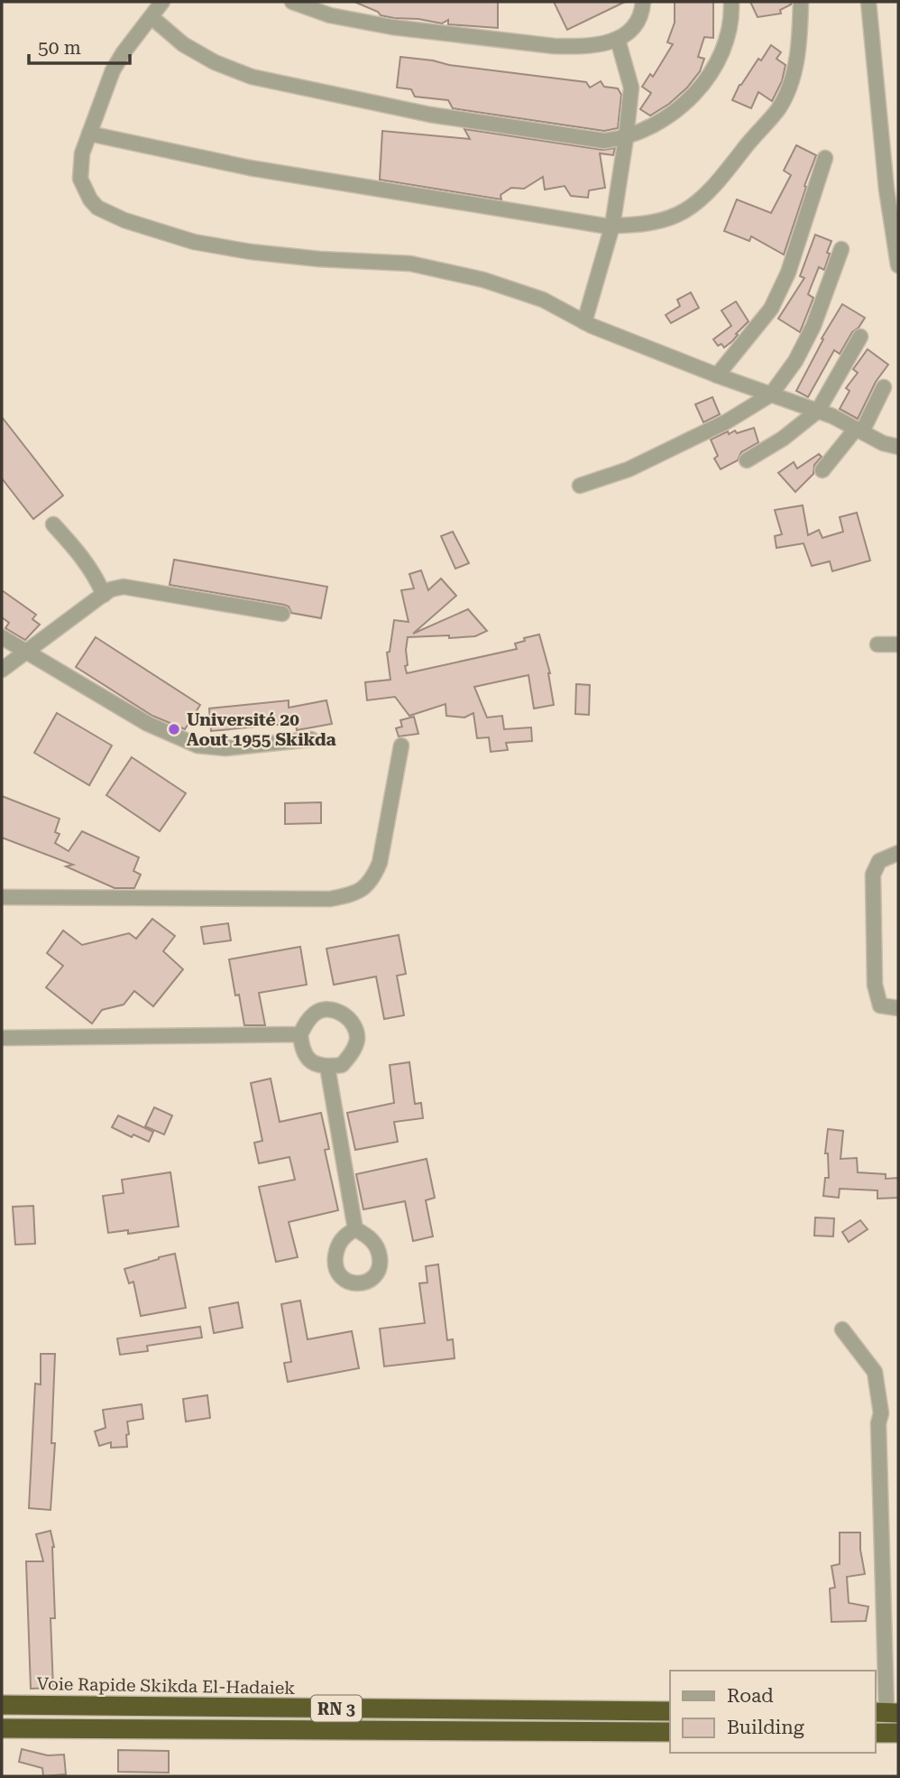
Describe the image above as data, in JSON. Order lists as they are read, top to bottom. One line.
{"streets":{"highway":["Voie Rapide Skikda El-Hadaiek","RN 3"]},"places":["Université 20 Aout 1955 Skikda"],"legend":["Road","Building"],"scale_bar":"50 m"}
